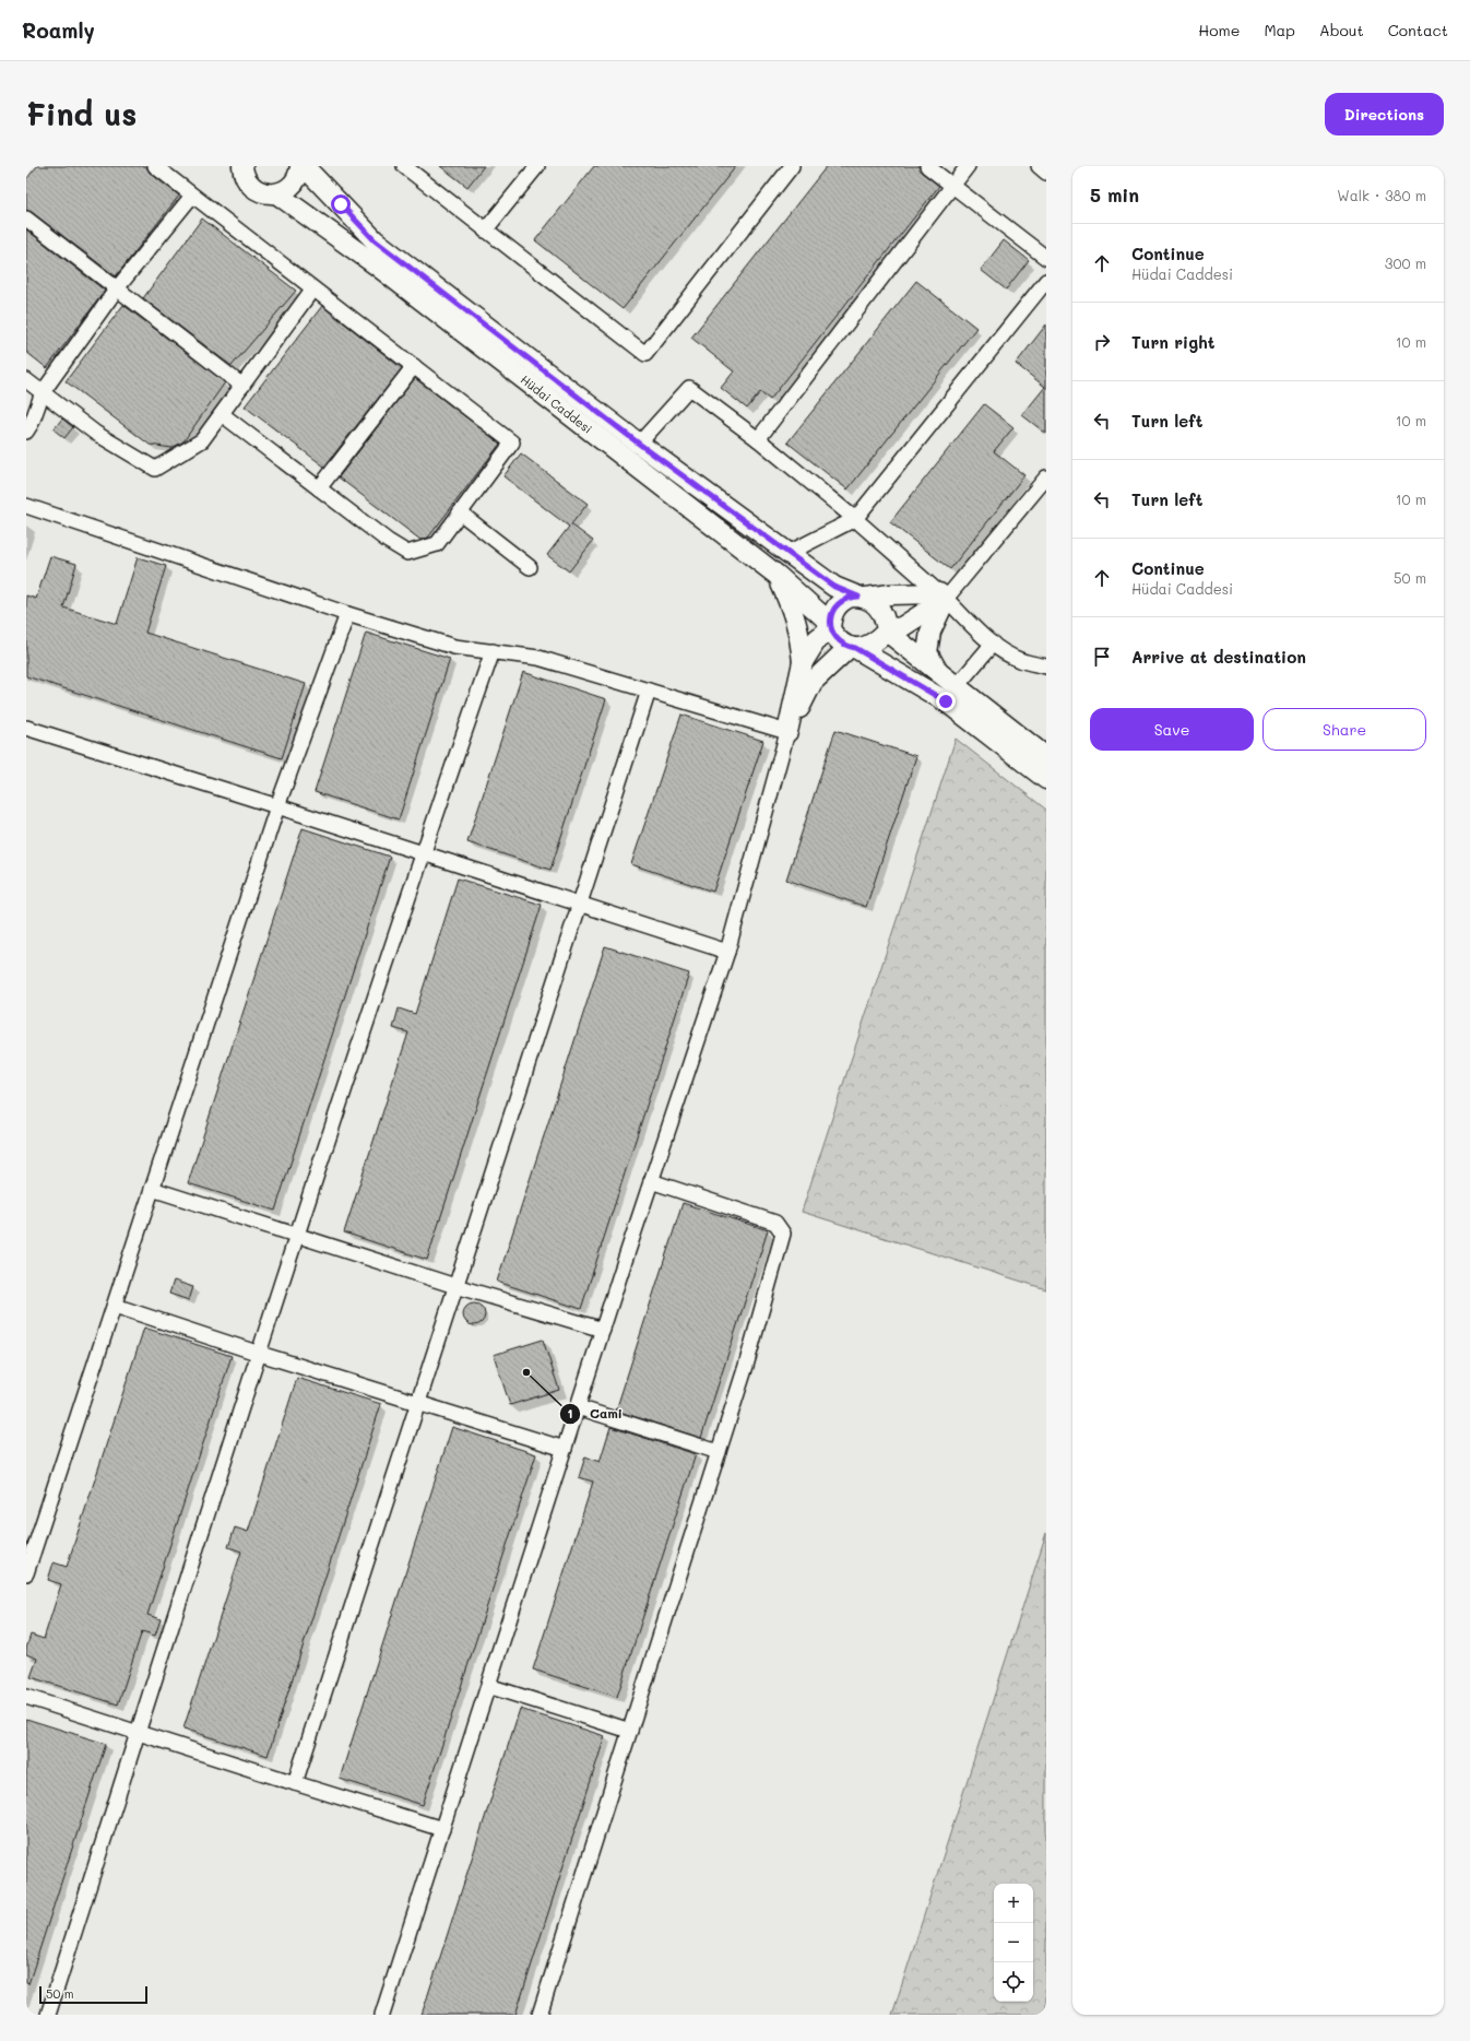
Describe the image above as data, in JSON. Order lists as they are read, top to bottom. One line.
{"streets":{"street":["Hüdai Caddesi"]},"places":["Cami"],"scale_bar":"50 m","page":{"header":"Roamly","nav":["Home","Map","About","Contact"],"buttons":["Directions",["Save","Share"]],"title":"Find us","heading":["5 min","Walk · 380 m"],"list":[["Continue","Hüdai Caddesi","300 m"],["Turn right","10 m"],["Turn left","10 m"],["Turn left","10 m"],["Continue","Hüdai Caddesi","50 m"],"Arrive at destination"],"map_buttons":["+","−"],"scale":"50 m"}}
